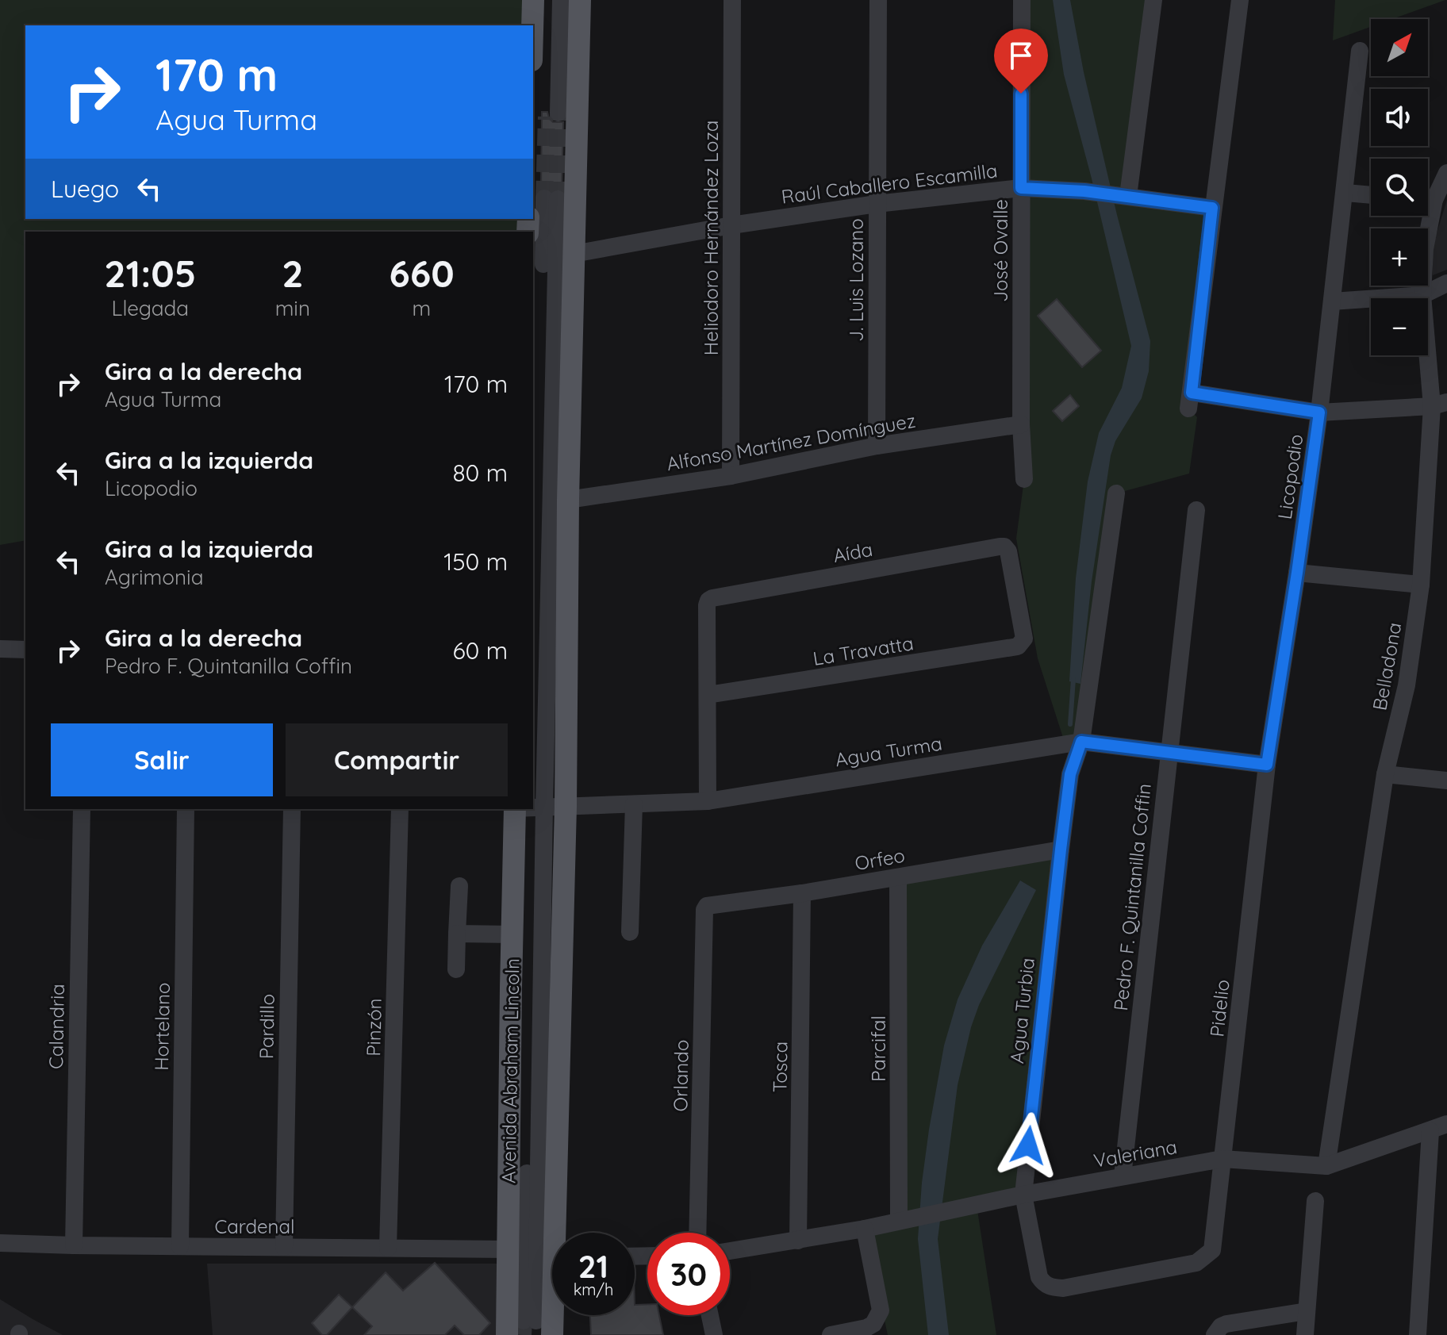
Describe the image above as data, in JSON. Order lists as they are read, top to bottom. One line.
{"streets":{"main road":["Avenida Abraham Lincoln"],"street":["Raúl Caballero Escamilla","Heliodoro Hernández Loza","José Ovalle","J. Luis Lozano","Alfonso Martínez Domínguez","Licopodio","Aída","La Travatta","Belladona","Agua Turma","Orfeo","Pedro F. Quintanilla Coffin","Pidelio","Agua Turbia","Calandria","Hortelano","Pardillo","Pinzón","Parcifal","Tosca","Orlando","Valeriana","Cardenal"]},"crossings":[["Raúl Caballero Escamilla","Heliodoro Hernández Loza"],["Raúl Caballero Escamilla","José Ovalle"],["Raúl Caballero Escamilla","J. Luis Lozano"],["Heliodoro Hernández Loza","Alfonso Martínez Domínguez"],["José Ovalle","Alfonso Martínez Domínguez"],["J. Luis Lozano","Alfonso Martínez Domínguez"],["Licopodio","Agua Turma"],["Licopodio","Pidelio"],["Aída","La Travatta"],["Belladona","Valeriana"],["Agua Turma","Pedro F. Quintanilla Coffin"],["Agua Turma","Pidelio"],["Agua Turma","Agua Turbia"],["Agua Turma","Avenida Abraham Lincoln"],["Orfeo","Agua Turbia"],["Orfeo","Parcifal"],["Orfeo","Tosca"],["Orfeo","Orlando"],["Pedro F. Quintanilla Coffin","Valeriana"],["Pidelio","Agua Turbia"],["Pidelio","Valeriana"],["Agua Turbia","Valeriana"],["Calandria","Cardenal"],["Hortelano","Cardenal"],["Pardillo","Cardenal"],["Pinzón","Cardenal"],["Parcifal","Valeriana"],["Tosca","Valeriana"],["Avenida Abraham Lincoln","Cardenal"]],"north":"top right","page":{"map_buttons":["+","−"],"turn":["170 m","Agua Turma"],"then":"Luego","eta":["21:05","Llegada","2","min","660","m"],"list":[{"name":"Gira a la derecha","note":"Agua Turma","value":"170 m"},{"name":"Gira a la izquierda","note":"Licopodio","value":"80 m"},{"name":"Gira a la izquierda","note":"Agrimonia","value":"150 m"},{"name":"Gira a la derecha","note":"Pedro F. Quintanilla Coffin","value":"60 m"}],"buttons":["Salir","Compartir"],"speed":"21 km/h","limit":"30"}}
